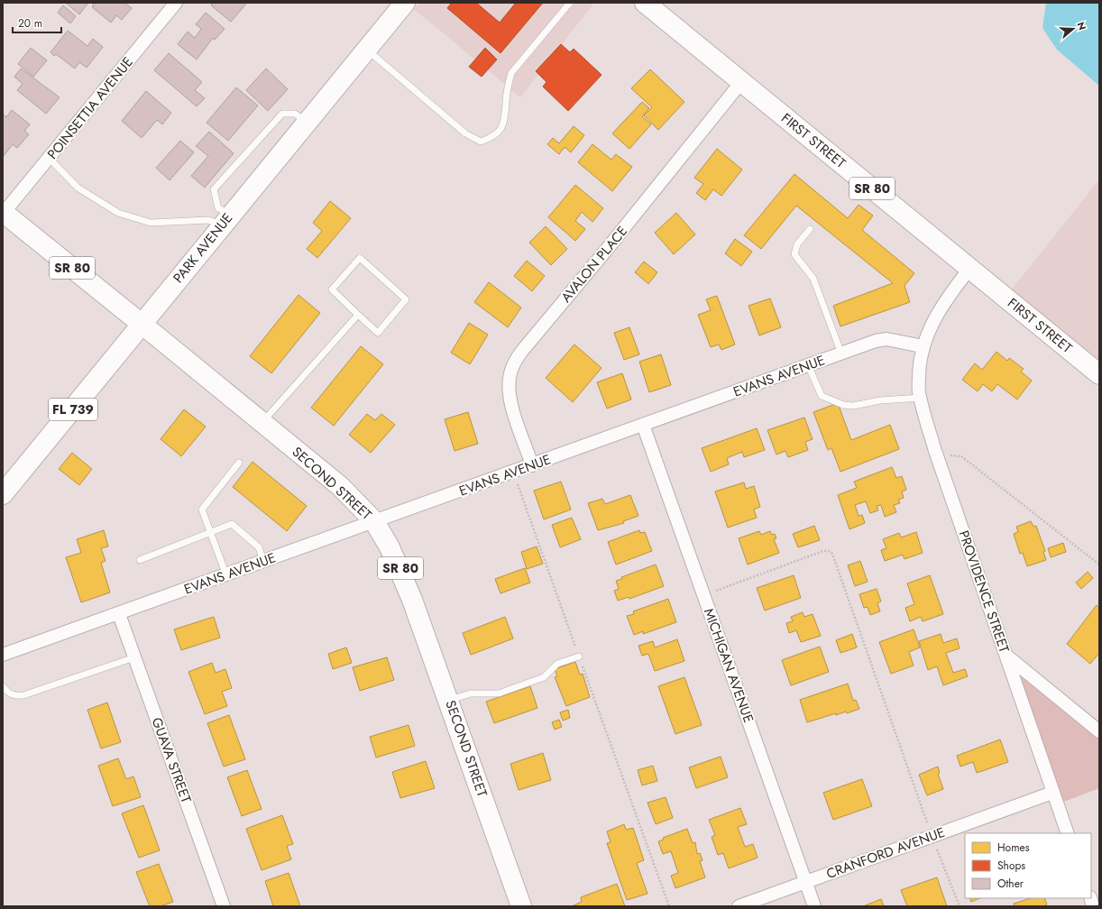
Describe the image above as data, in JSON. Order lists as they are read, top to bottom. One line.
{"streets":{"main road":["FIRST STREET","SR 80","PARK AVENUE","FL 739","SECOND STREET"],"street":["POINSETTIA AVENUE","AVALON PLACE","EVANS AVENUE","PROVIDENCE STREET","MICHIGAN AVENUE","GUAVA STREET","CRANFORD AVENUE"]},"crossings":[["POINSETTIA AVENUE","SECOND STREET"],["FIRST STREET","AVALON PLACE"],["PARK AVENUE","SECOND STREET"],["AVALON PLACE","EVANS AVENUE"],["EVANS AVENUE","SECOND STREET"],["EVANS AVENUE","PROVIDENCE STREET"],["EVANS AVENUE","MICHIGAN AVENUE"],["EVANS AVENUE","GUAVA STREET"],["PROVIDENCE STREET","CRANFORD AVENUE"],["MICHIGAN AVENUE","CRANFORD AVENUE"]],"legend":["Homes","Shops","Other"],"scale_bar":"20 m","north":"right"}
